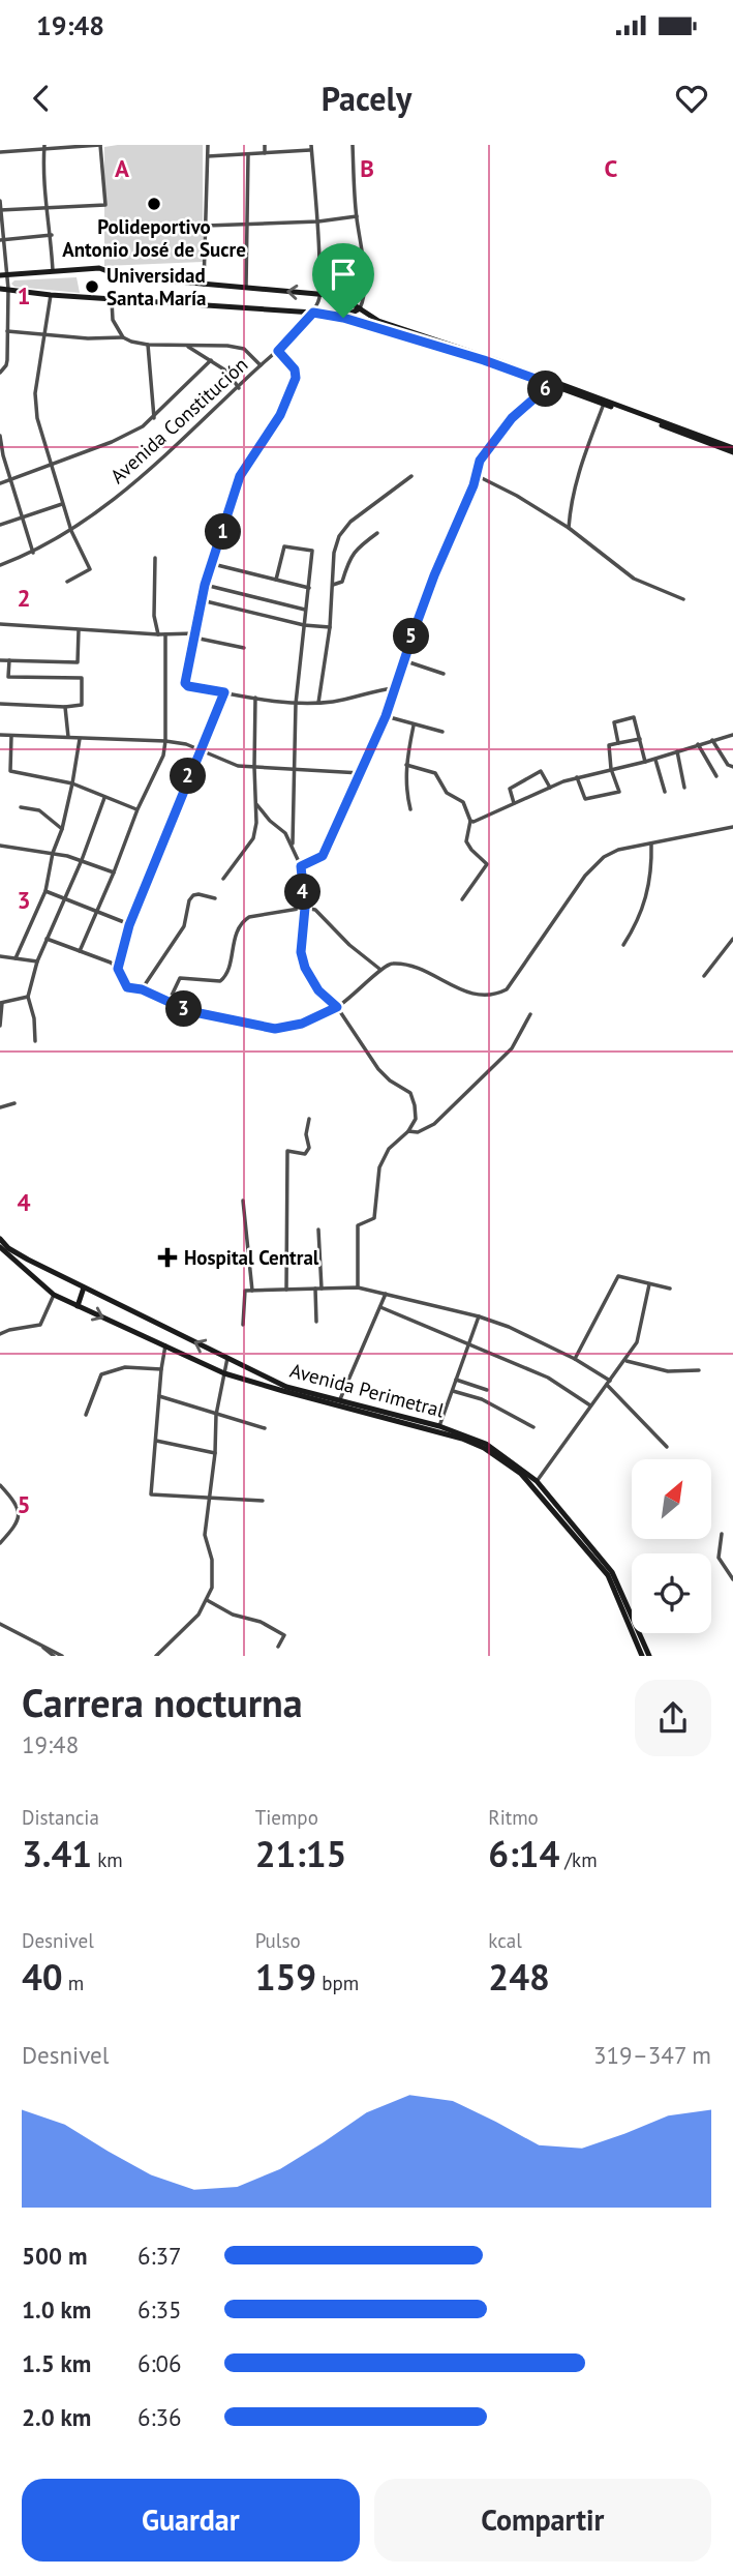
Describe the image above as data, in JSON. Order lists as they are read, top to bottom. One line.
{"streets":{"main road":["Avenida Perimetral"],"street":["Avenida Constitución"]},"places":{"other":["Polideportivo Antonio José de Sucre","Universidad Santa María"],"health":["Hospital Central"]},"north":"top right","page":{"status":"19:48","header":"Pacely","pins":["6","1","5","2","4","3"],"heading":["Carrera nocturna","19:48"],"stats":[["Distancia","3.41 km"],["Tiempo","21:15"],["Ritmo","6:14 /km"],["Desnivel","40 m"],["Pulso","159 bpm"],["kcal","248"]],"chart":["Desnivel","319–347 m"],"list":[{"name":"500 m","note":"6:37"},{"name":"1.0 km","note":"6:35"},{"name":"1.5 km","note":"6:06"},{"name":"2.0 km","note":"6:36"}],"buttons":["Guardar","Compartir"]},"grid":{"columns":["A","B","C"],"rows":["1","2","3","4","5"]}}
